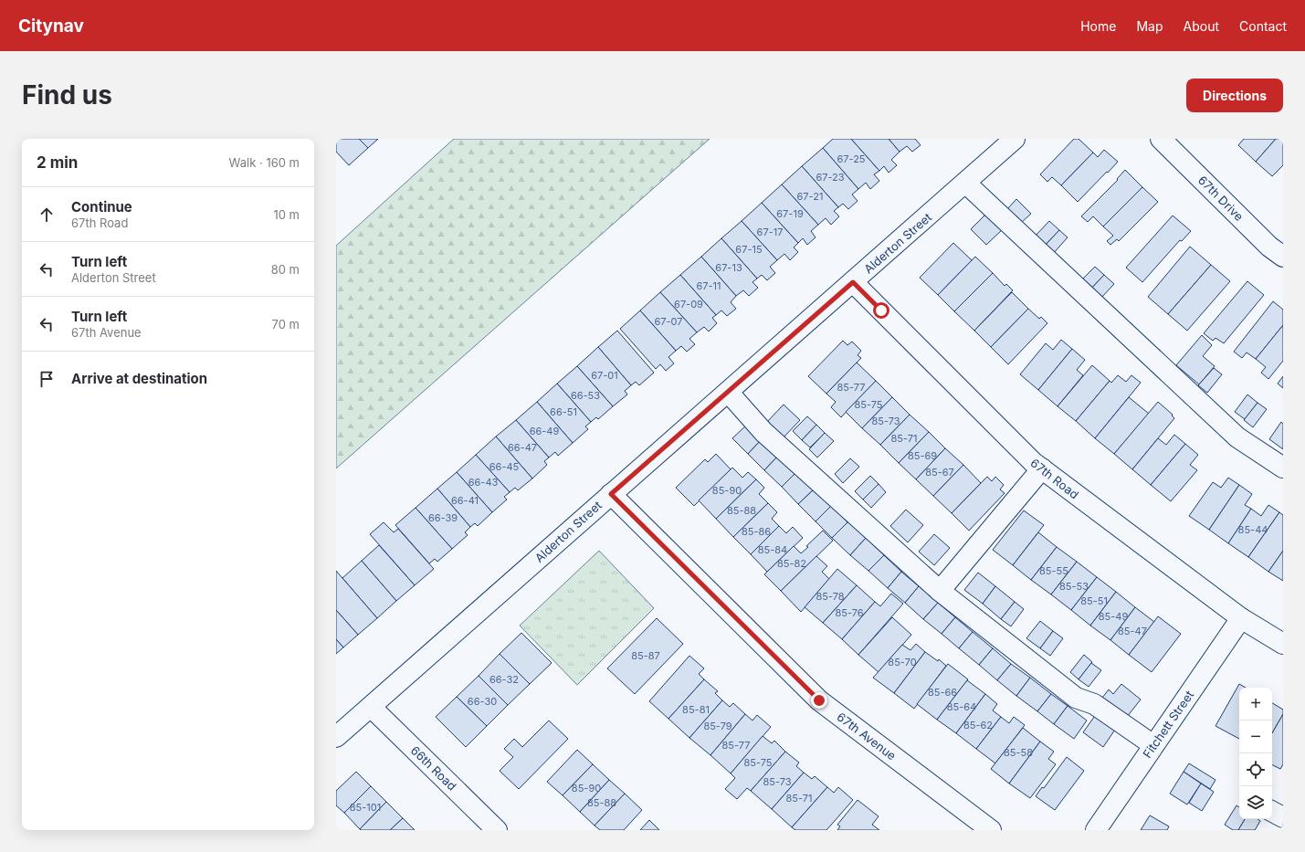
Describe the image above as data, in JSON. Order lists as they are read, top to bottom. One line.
{"streets":{"street":["67th Drive","Alderton Street","67th Road","Fitchett Street","67th Avenue","66th Road"]},"crossings":[["Alderton Street","67th Road"],["Alderton Street","67th Avenue"],["Alderton Street","66th Road"],["67th Road","Fitchett Street"]],"house_numbers":["67-25","67-23","67-21","67-19","67-17","67-15","67-13","67-11","67-09","67-07","67-01","85-77","66-53","85-75","66-51","85-73","66-49","85-71","66-47","85-69","66-45","85-67","66-43","85-90","66-41","85-88","66-39","85-44","85-86","85-84","85-82","85-55","85-53","85-78","85-51","85-76","85-49","85-47","85-87","85-70","66-32","85-66","66-30","85-64","85-81","85-62","85-79","85-77","85-58","85-75","85-73","85-90","85-71","85-88","85-101"],"page":{"header":"Citynav","nav":["Home","Map","About","Contact"],"buttons":"Directions","title":"Find us","heading":["2 min","Walk · 160 m"],"list":[["Continue","67th Road","10 m"],["Turn left","Alderton Street","80 m"],["Turn left","67th Avenue","70 m"],"Arrive at destination"],"map_buttons":["+","−"]}}
